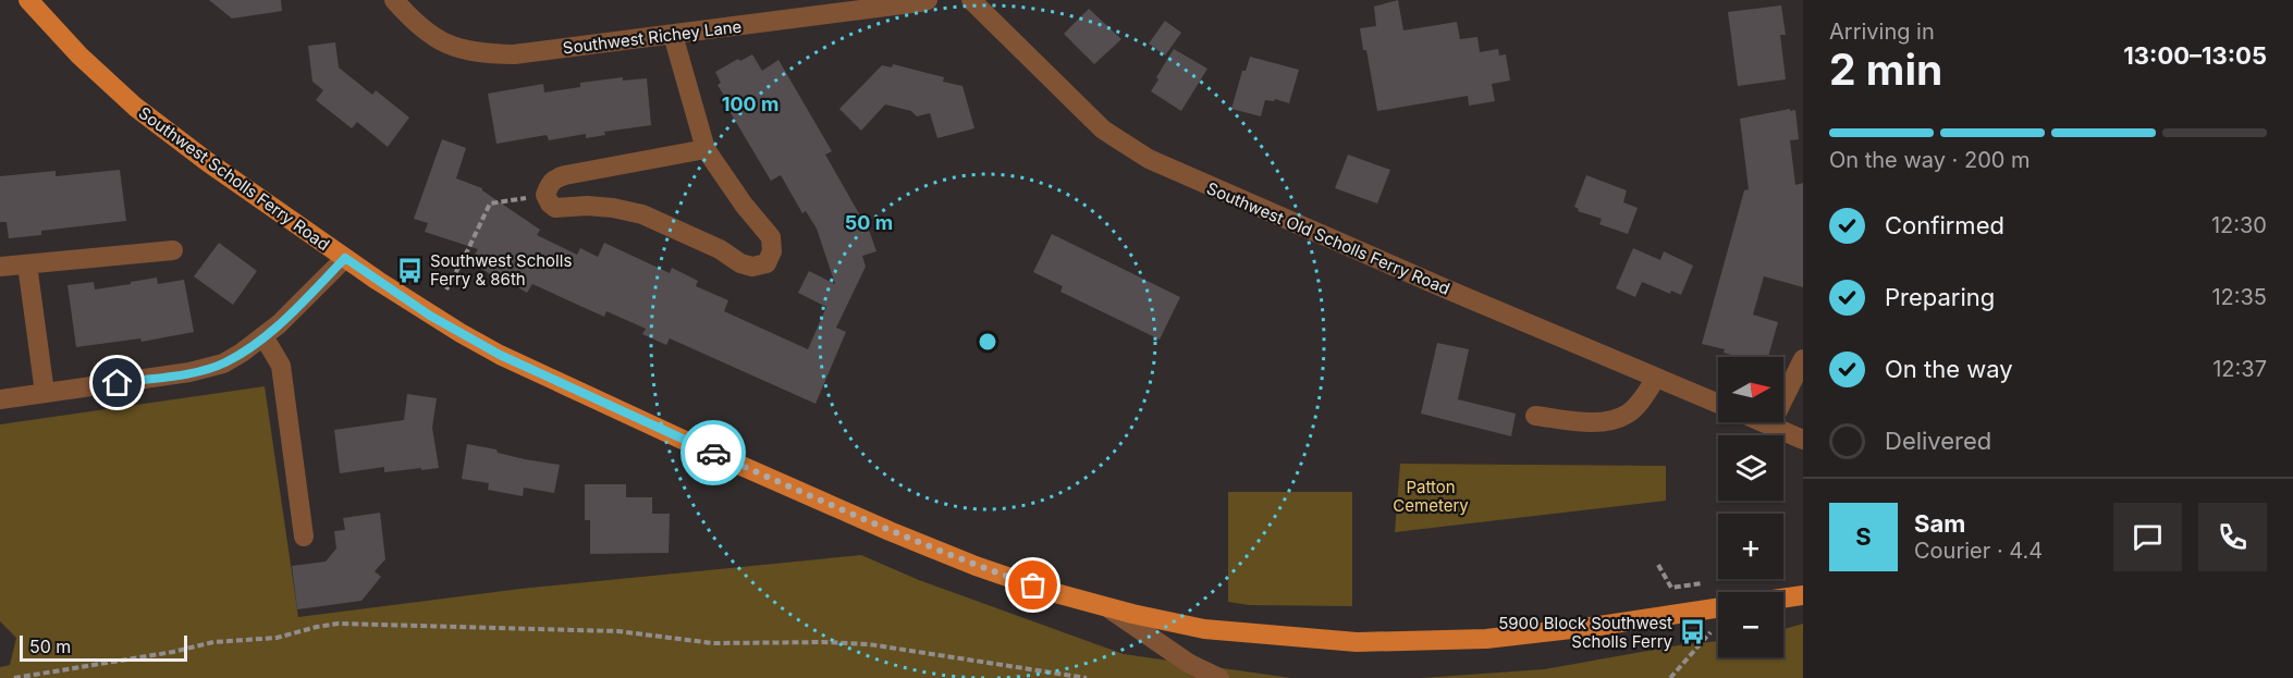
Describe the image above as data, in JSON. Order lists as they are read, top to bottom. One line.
{"streets":{"main road":["Southwest Scholls Ferry Road"],"street":["Southwest Richey Lane","Southwest Old Scholls Ferry Road"]},"parks":["Patton Cemetery"],"places":{"bus stop":["Southwest Scholls Ferry & 86th","5900 Block Southwest Scholls Ferry"]},"scale_bar":"50 m","north":"right","page":{"heading":["2 min","Arriving in","13:00–13:05"],"panel":["Sam","Courier · 4.4"],"bar":"On the way · 200 m","list":[["Confirmed","12:30"],["Preparing","12:35"],["On the way","12:37"],"Delivered"],"map_buttons":["+","−"],"round":"S","scale":"50 m"},"rings":["100 m","50 m"]}
